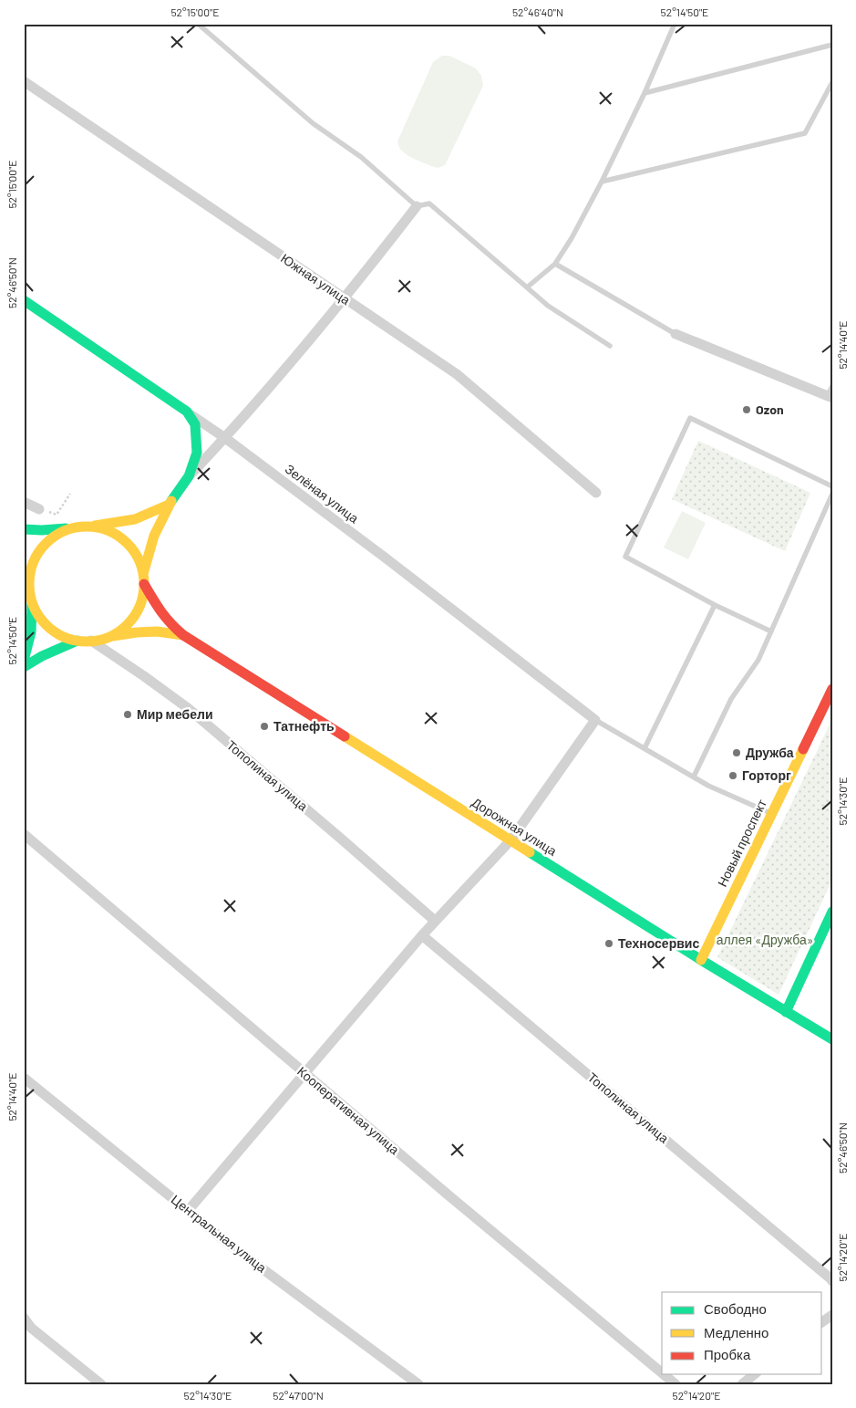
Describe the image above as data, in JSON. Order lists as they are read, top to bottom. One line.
{"streets":{"main road":["Зелёная улица","Дорожная улица","Новый проспект"],"street":["Южная улица","Тополиная улица","Кооперативная улица","Центральная улица"]},"crossings":[["Дорожная улица","Новый проспект"]],"parks":["аллея «Дружба»"],"places":["Ozon","Мир мебели","Татнефть","Дружба","Горторг","Техносервис"],"legend":["Свободно","Медленно","Пробка"],"coordinates":["52°15'00\"E","52°46'40\"N","52°14'50\"E","52°46'50\"N","52°14'40\"E","52°14'30\"E","52°14'20\"E","52°47'00\"N"]}
